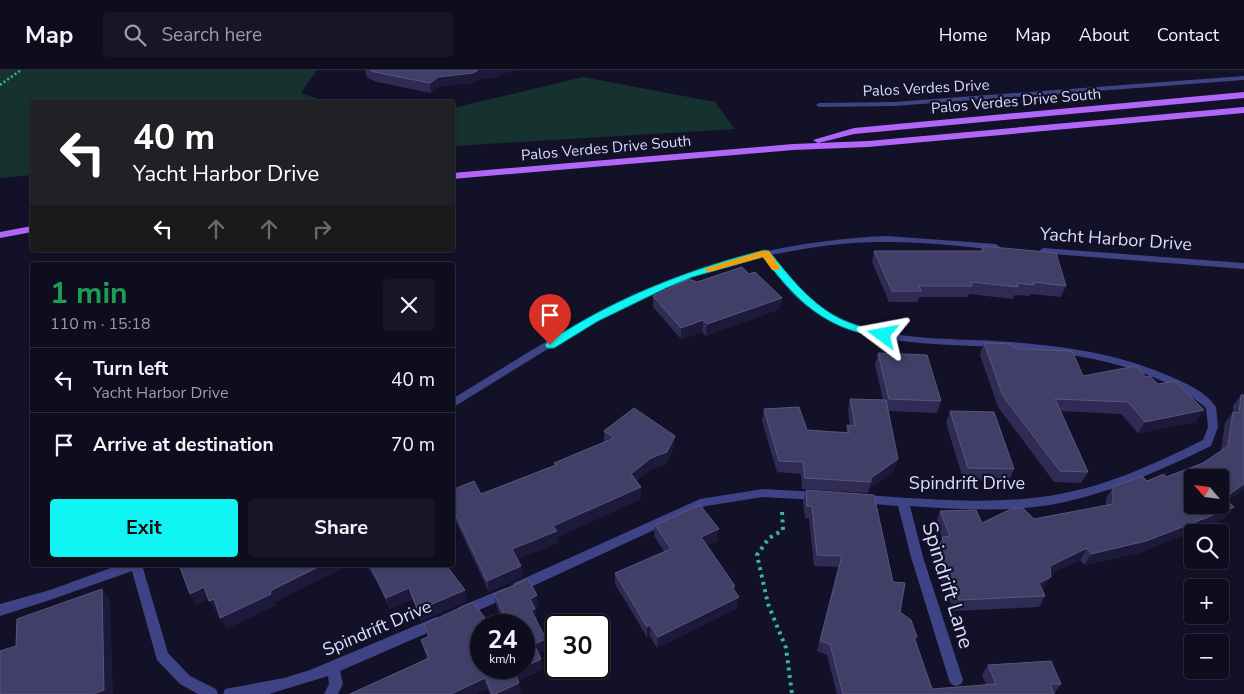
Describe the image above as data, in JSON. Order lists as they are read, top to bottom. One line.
{"streets":{"main road":["Palos Verdes Drive South"],"street":["Palos Verdes Drive","Yacht Harbor Drive","Spindrift Drive","Spindrift Lane"]},"crossings":[["Spindrift Drive","Spindrift Lane"]],"north":"top left","page":{"header":"Map","search":"Search here","nav":["Home","Map","About","Contact"],"turn":["40 m","Yacht Harbor Drive"],"heading":["1 min","110 m · 15:18"],"list":[{"name":"Turn left","note":"Yacht Harbor Drive","value":"40 m"},{"name":"Arrive at destination","value":"70 m"}],"map_buttons":["+","−"],"buttons":["Exit","Share"],"speed":"24 km/h","limit":"30"}}
